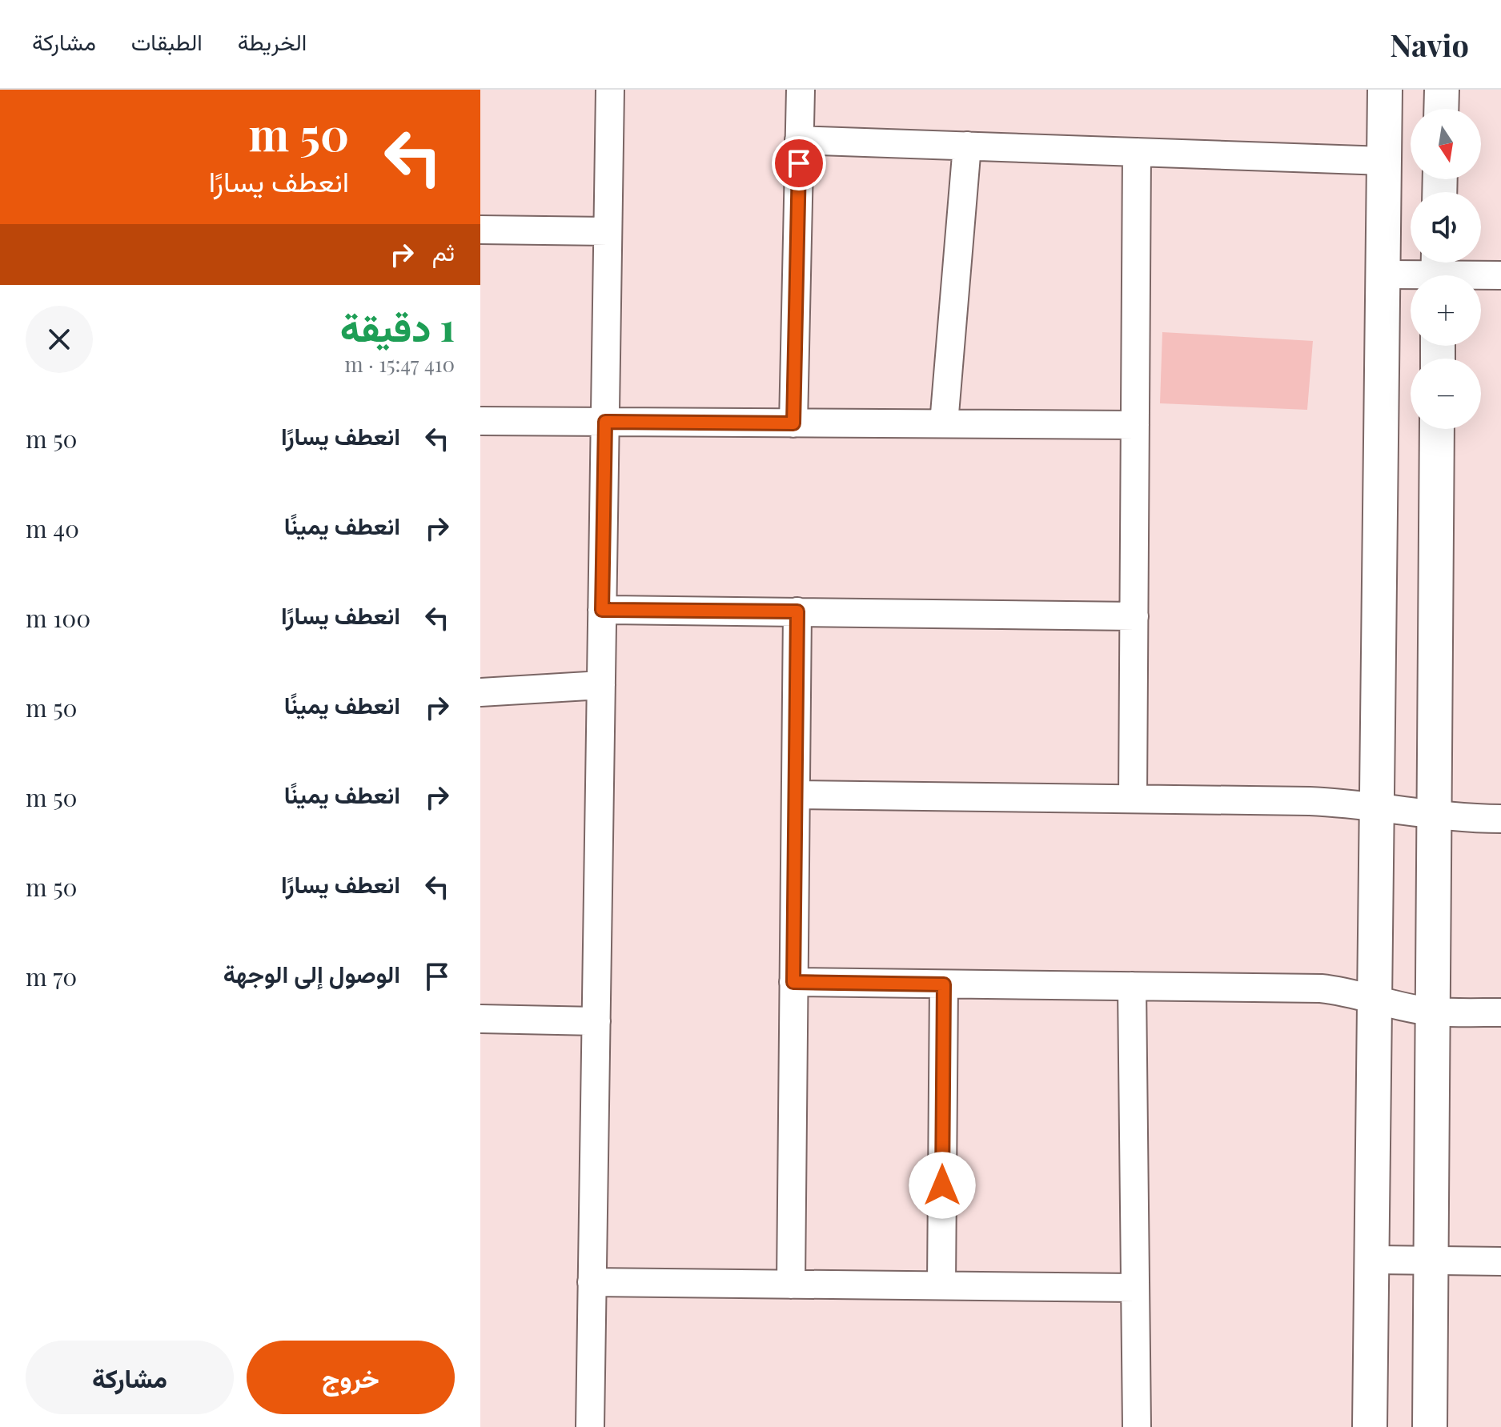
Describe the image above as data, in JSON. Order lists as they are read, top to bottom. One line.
{"north":"bottom","page":{"header":"Navio","nav":["الخريطة","الطبقات","مشاركة"],"turn":["50 m","انعطف يسارًا"],"map_buttons":["+","−"],"then":"ثم","heading":["1 دقيقة","410 m · 15:47"],"list":[{"name":"انعطف يسارًا","value":"50 m"},{"name":"انعطف يمينًا","value":"40 m"},{"name":"انعطف يسارًا","value":"100 m"},{"name":"انعطف يمينًا","value":"50 m"},{"name":"انعطف يمينًا","value":"50 m"},{"name":"انعطف يسارًا","value":"50 m"},{"name":"الوصول إلى الوجهة","value":"70 m"}],"buttons":["خروج","مشاركة"]}}
